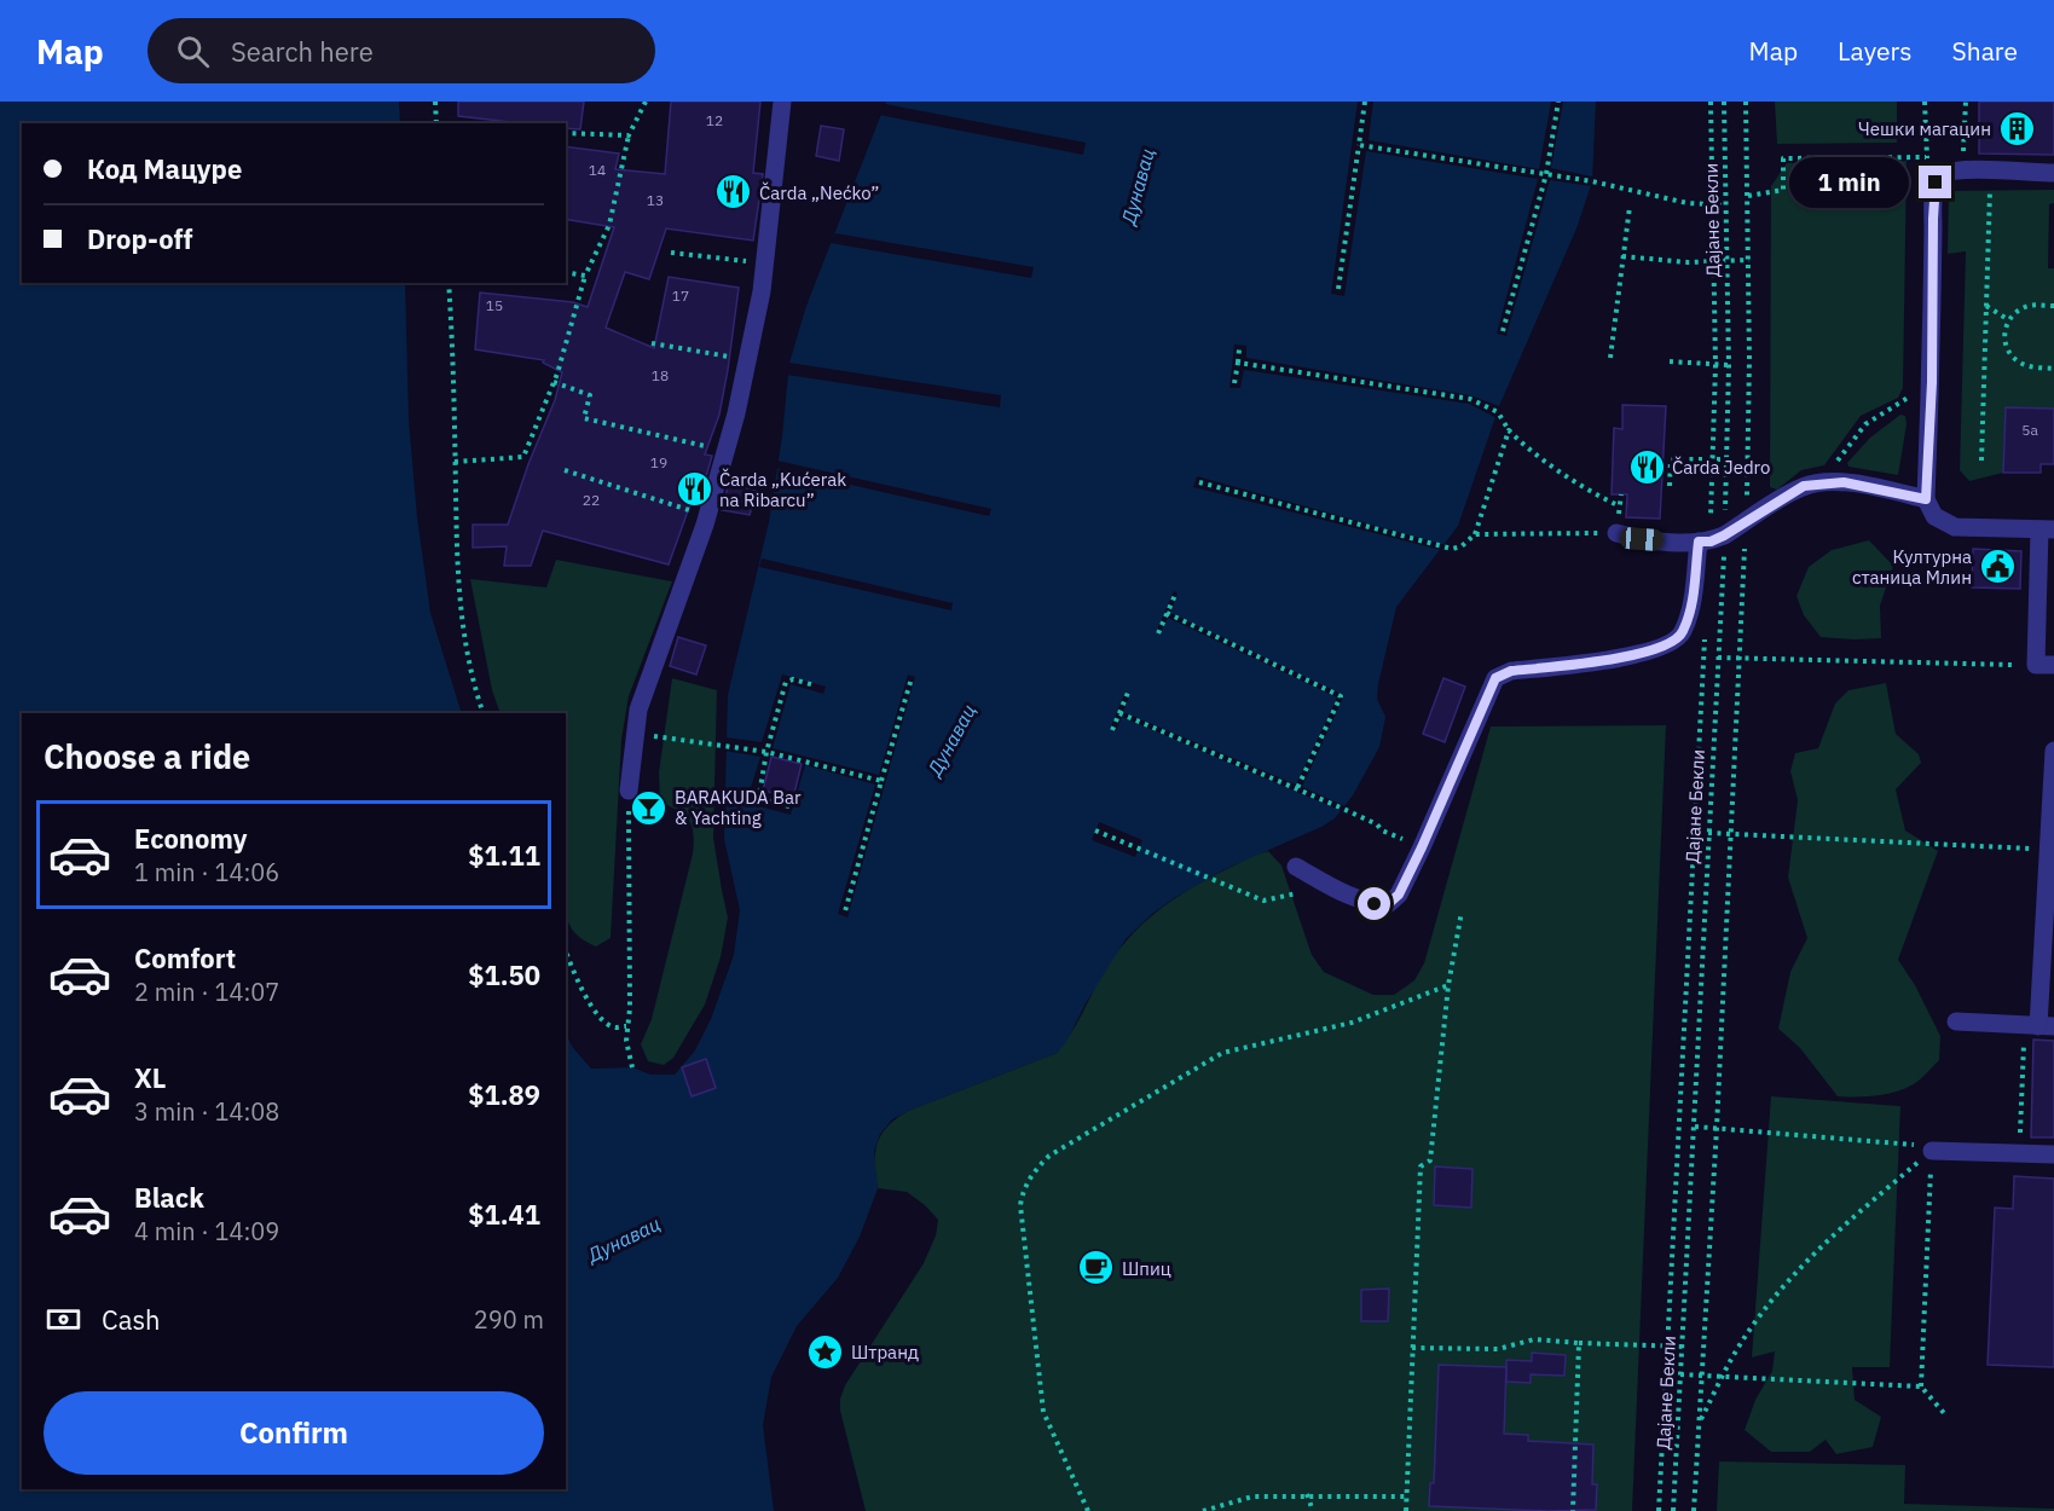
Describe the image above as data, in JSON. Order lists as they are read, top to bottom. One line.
{"streets":{"path":["Дајане Бекли"]},"water":["Дунавац"],"places":{"building":["Чешки магацин"],"restaurant":["Čarda „Nećko”","Čarda Jedro","Čarda „Kućerak na Ribarcu”"],"public building":["Културна станица Млин"],"bar":["BARAKUDA Bar & Yachting"],"cafe":["Шпиц"],"place":["Штранд"]},"house_numbers":["12","14","13","17","15","18","5a","19","22"],"page":{"header":"Map","search":"Search here","nav":["Map","Layers","Share"],"banner":["Код Мацуре","Drop-off"],"bubble":"1 min","heading":"Choose a ride","list":[{"name":"Economy","note":"1 min · 14:06","value":"$1.11"},{"name":"Comfort","note":"2 min · 14:07","value":"$1.50"},{"name":"XL","note":"3 min · 14:08","value":"$1.89"},{"name":"Black","note":"4 min · 14:09","value":"$1.41"}],"pay":["Cash","290 m"],"buttons":"Confirm"}}
